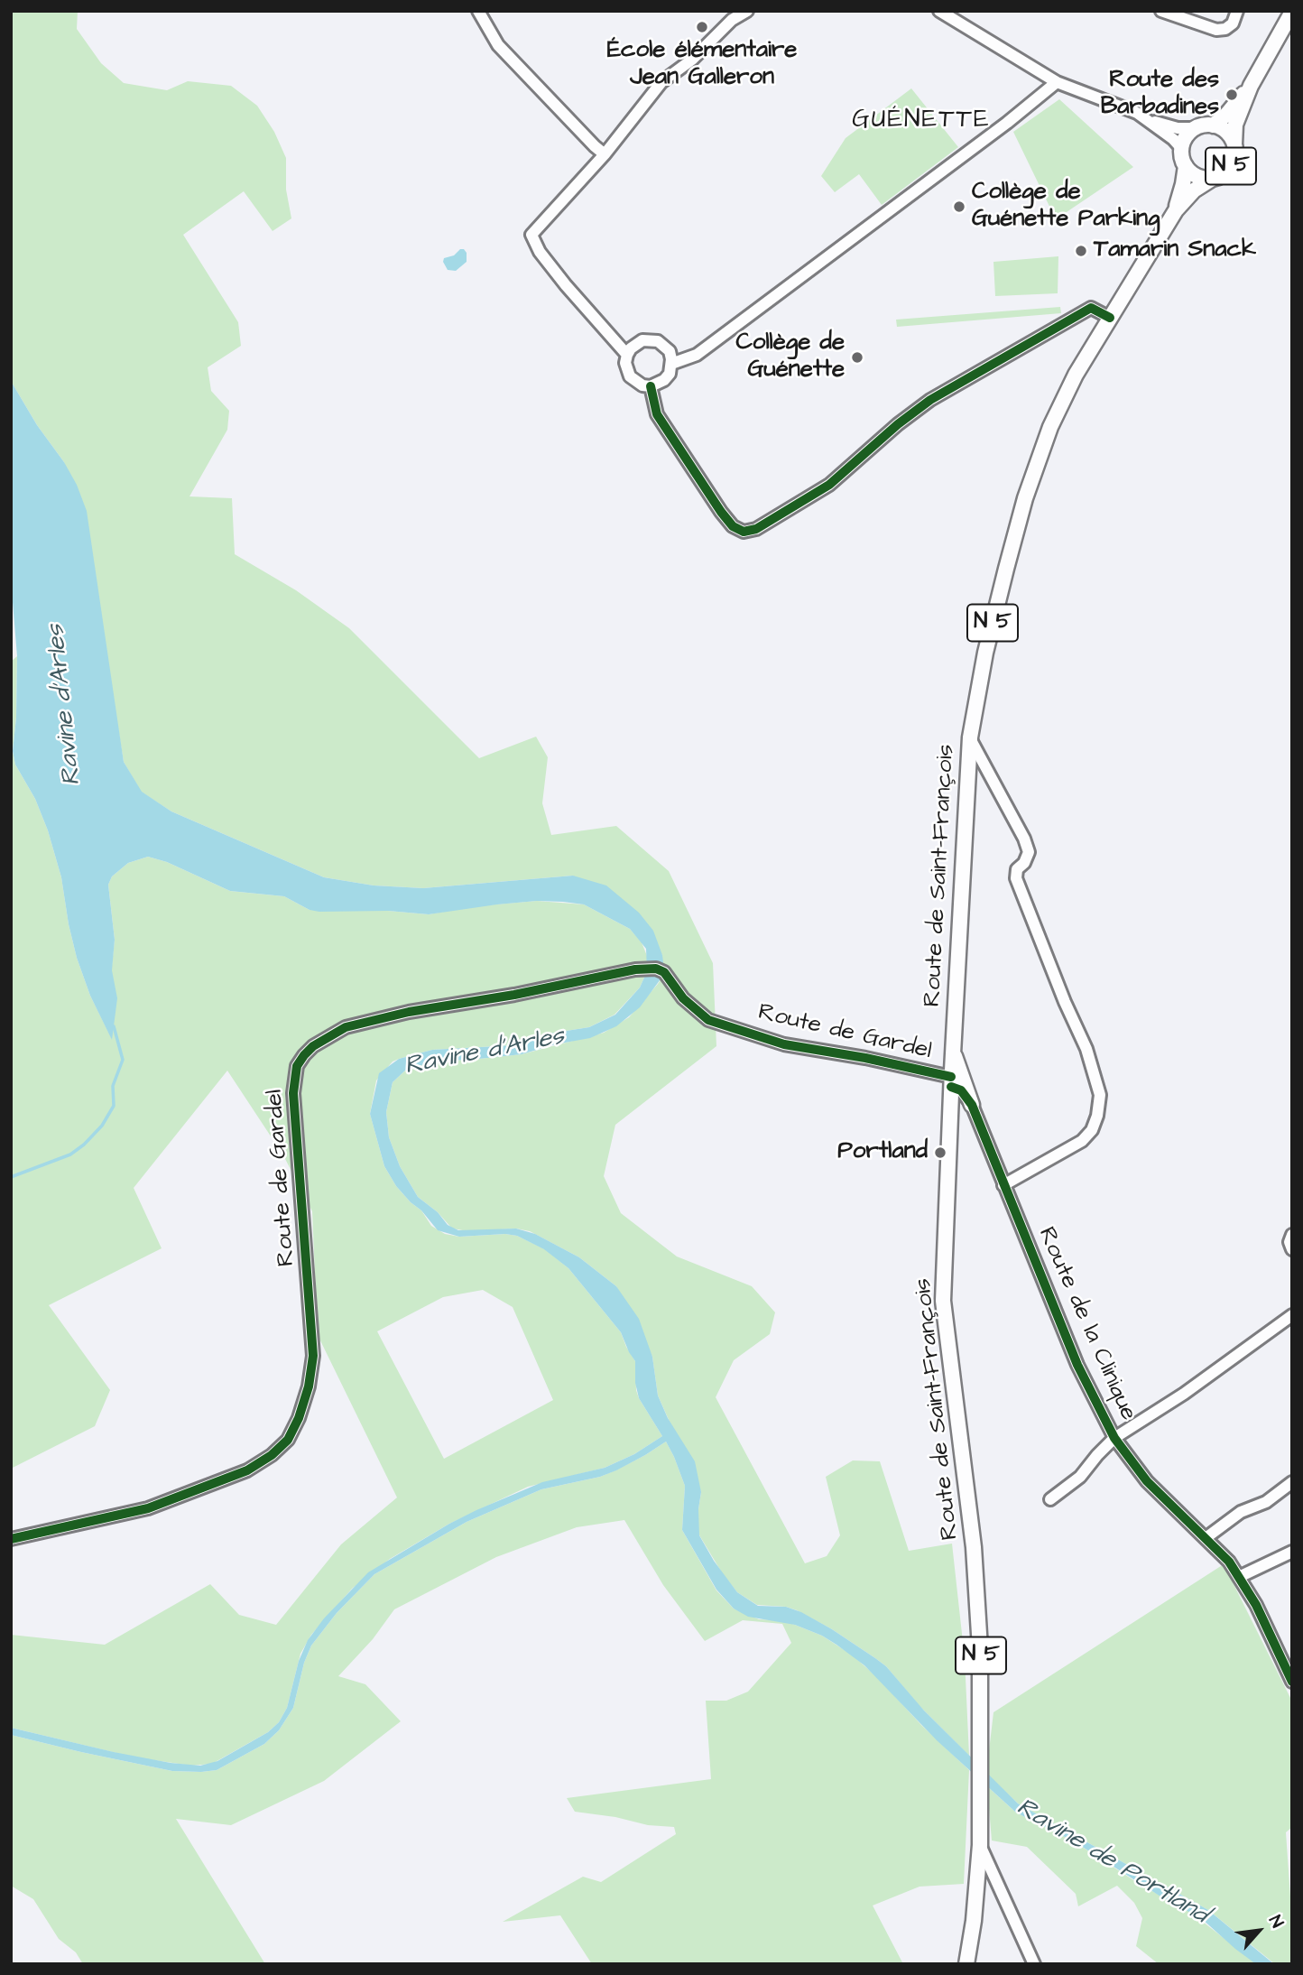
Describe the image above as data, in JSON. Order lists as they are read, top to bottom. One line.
{"streets":{"main road":["N 5","Route de Saint-François"],"street":["Route de Gardel","Route de la Clinique"]},"crossings":[["N 5","Route de Saint-François"],["Route de Saint-François","Route de Gardel"]],"districts":["GUÉNETTE"],"water":["Ravine d'Arles","Ravine de Portland"],"places":["École élémentaire Jean Galleron","Route des Barbadines","Collège de Guénette Parking","Tamarin Snack","Collège de Guénette","Portland"],"north":"top right"}
